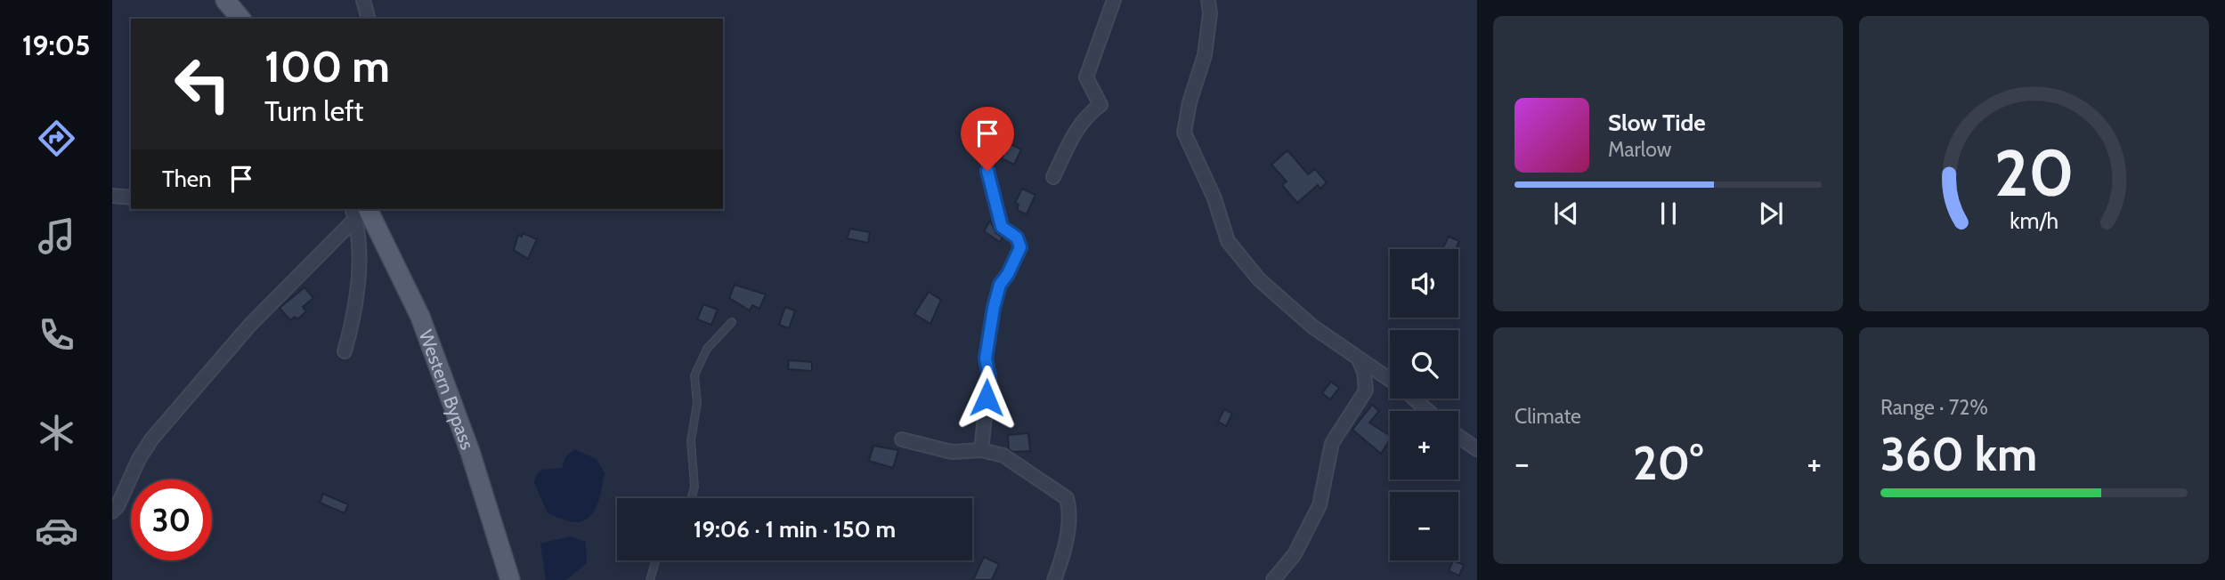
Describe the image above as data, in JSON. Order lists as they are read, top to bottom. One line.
{"streets":{"main road":["Western Bypass"]},"page":{"tabs":"19:05","turn":["100 m","Turn left"],"song":["Slow Tide","Marlow"],"then":"Then","map_buttons":["+","−"],"tile":["Climate",["Range · 72%","360 km"]],"heat":["−","20°","+"],"limit":"30","trip":"19:06 · 1 min · 150 m","gauge":["20","km/h"]}}
